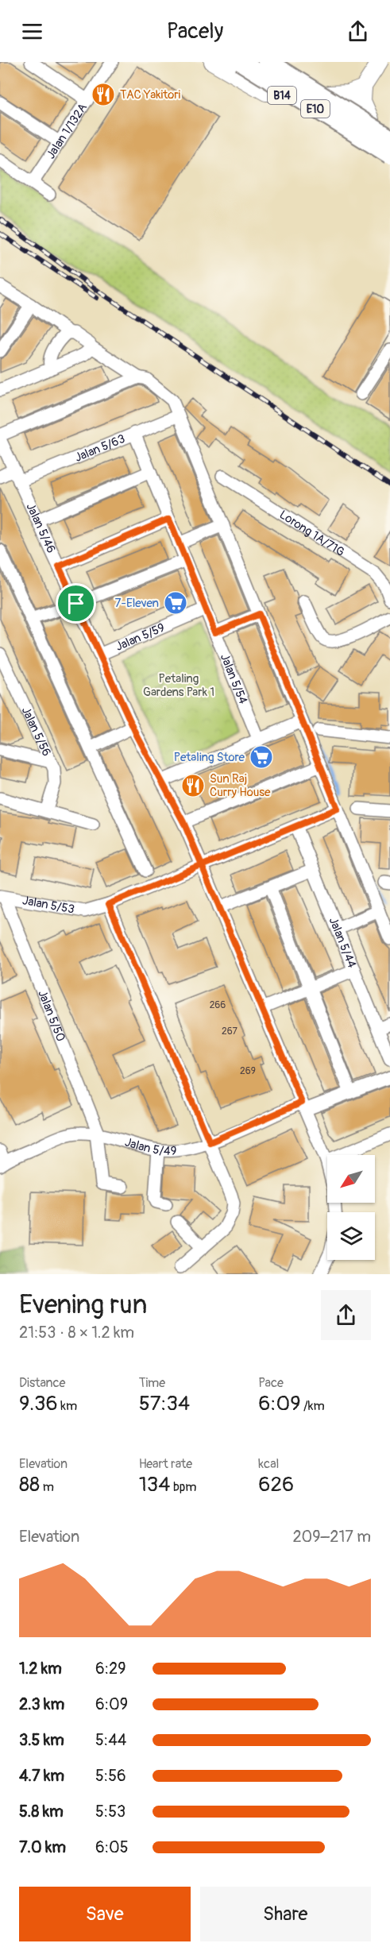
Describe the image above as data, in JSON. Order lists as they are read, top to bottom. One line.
{"streets":{"highway":["E10"],"main road":["B14"],"street":["Jalan 1/132A","Jalan 5/63","Jalan 5/46","Lorong 1A/71G","Jalan 5/59","Jalan 5/54","Jalan 5/56","Jalan 5/53","Jalan 5/44","Jalan 5/50","Jalan 5/49"]},"crossings":[["Jalan 5/63","Jalan 5/46"],["Jalan 5/63","Jalan 5/54"],["Jalan 5/46","Jalan 5/59"],["Jalan 5/46","Jalan 5/53"],["Jalan 5/46","Jalan 5/49"],["Jalan 5/59","Jalan 5/54"],["Jalan 5/53","Jalan 5/44"],["Jalan 5/53","Jalan 5/50"],["Jalan 5/50","Jalan 5/49"]],"parks":["Petaling Gardens Park 1"],"places":{"restaurant":["TAC Yakitori","Sun Raj Curry House"],"supermarket":["7-Eleven","Petaling Store"]},"house_numbers":["266","267","269"],"north":"bottom left","page":{"header":"Pacely","heading":["Evening run","21:53 · 8 × 1.2 km"],"stats":[["Distance","9.36 km"],["Time","57:34"],["Pace","6:09 /km"],["Elevation","88 m"],["Heart rate","134 bpm"],["kcal","626"]],"chart":["Elevation","209–217 m"],"list":[{"name":"1.2 km","note":"6:29"},{"name":"2.3 km","note":"6:09"},{"name":"3.5 km","note":"5:44"},{"name":"4.7 km","note":"5:56"},{"name":"5.8 km","note":"5:53"},{"name":"7.0 km","note":"6:05"}],"buttons":["Save","Share"]}}
